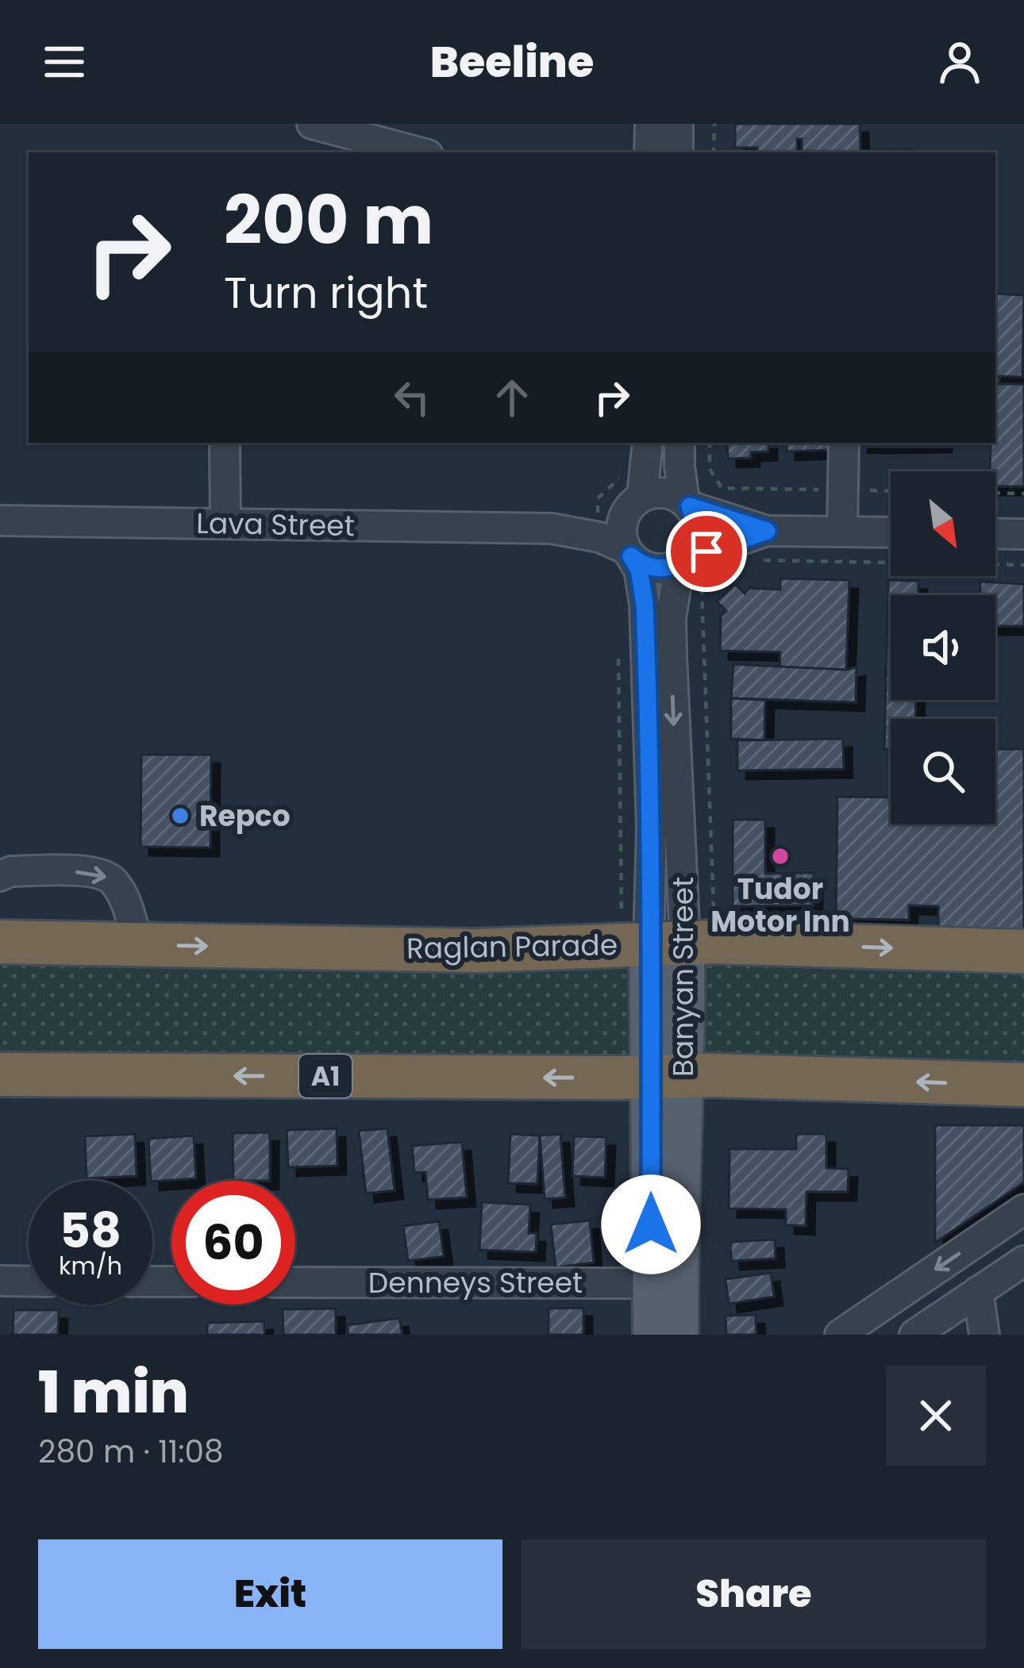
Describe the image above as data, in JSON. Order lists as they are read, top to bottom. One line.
{"streets":{"highway":["Raglan Parade","A1"],"main road":["Banyan Street"],"street":["Lava Street","Denneys Street"]},"crossings":[["Lava Street","Banyan Street"],["Raglan Parade","Banyan Street"],["Banyan Street","A1"],["Banyan Street","Denneys Street"]],"places":["Repco","Tudor Motor Inn"],"north":"bottom right","page":{"header":"Beeline","turn":["200 m","Turn right"],"speed":"58 km/h","limit":"60","heading":["1 min","280 m · 11:08"],"buttons":["Exit","Share"]}}
